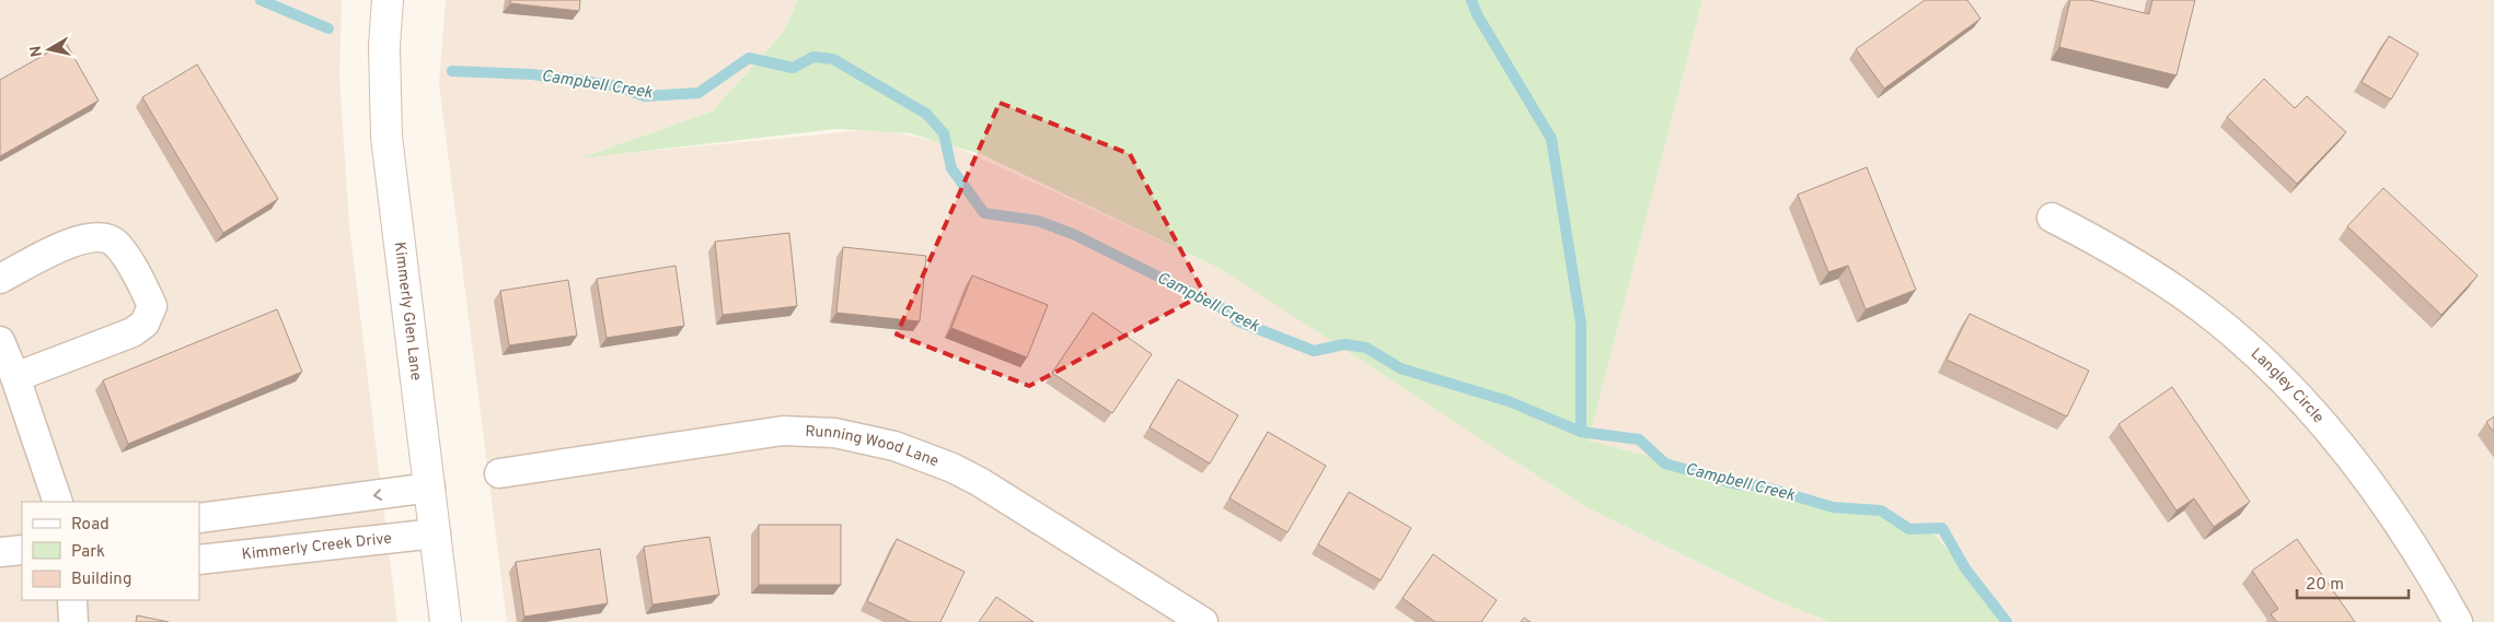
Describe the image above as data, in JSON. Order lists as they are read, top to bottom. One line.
{"streets":{"street":["Kimmerly Glen Lane","Langley Circle","Running Wood Lane","Kimmerly Creek Drive"]},"crossings":[["Kimmerly Glen Lane","Kimmerly Creek Drive"]],"water":["Campbell Creek"],"legend":["Road","Park","Building"],"scale_bar":"20 m","north":"left"}
